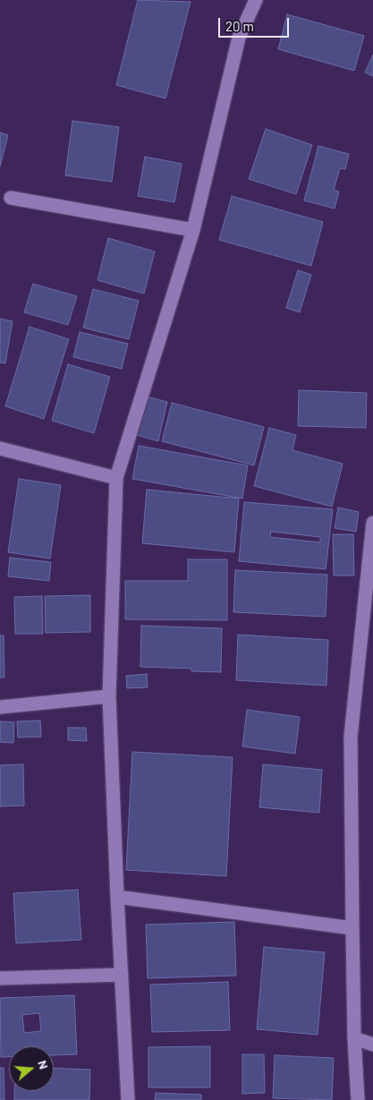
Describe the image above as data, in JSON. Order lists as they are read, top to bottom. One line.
{"scale_bar":"20 m","north":"right"}
